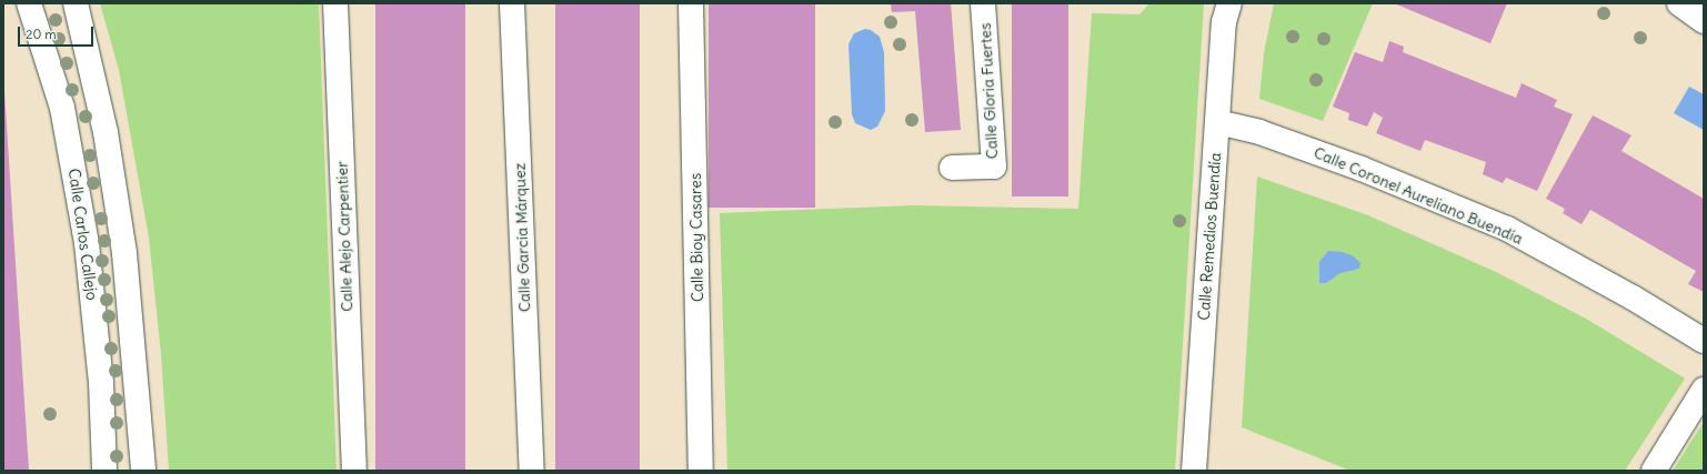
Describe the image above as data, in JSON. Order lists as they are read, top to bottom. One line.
{"streets":{"street":["Calle Gloria Fuertes","Calle Coronel Aureliano Buendía","Calle Carlos Callejo","Calle Alejo Carpentier","Calle Remedios Buendía","Calle García Márquez","Calle Bioy Casares"]},"crossings":[["Calle Coronel Aureliano Buendía","Calle Remedios Buendía"]],"scale_bar":"20 m"}
